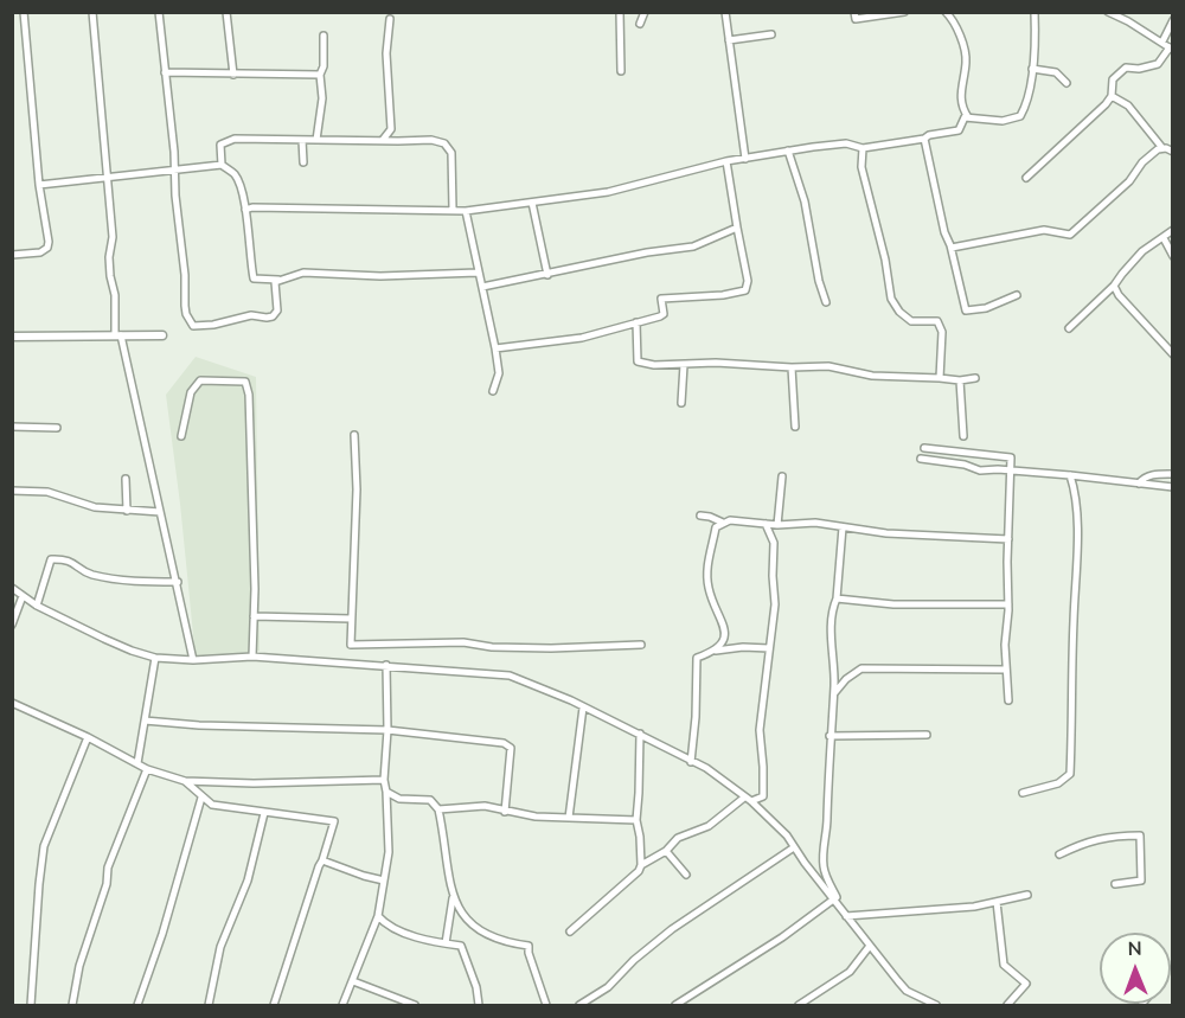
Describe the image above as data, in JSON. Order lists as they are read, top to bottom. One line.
{"north":"top"}
